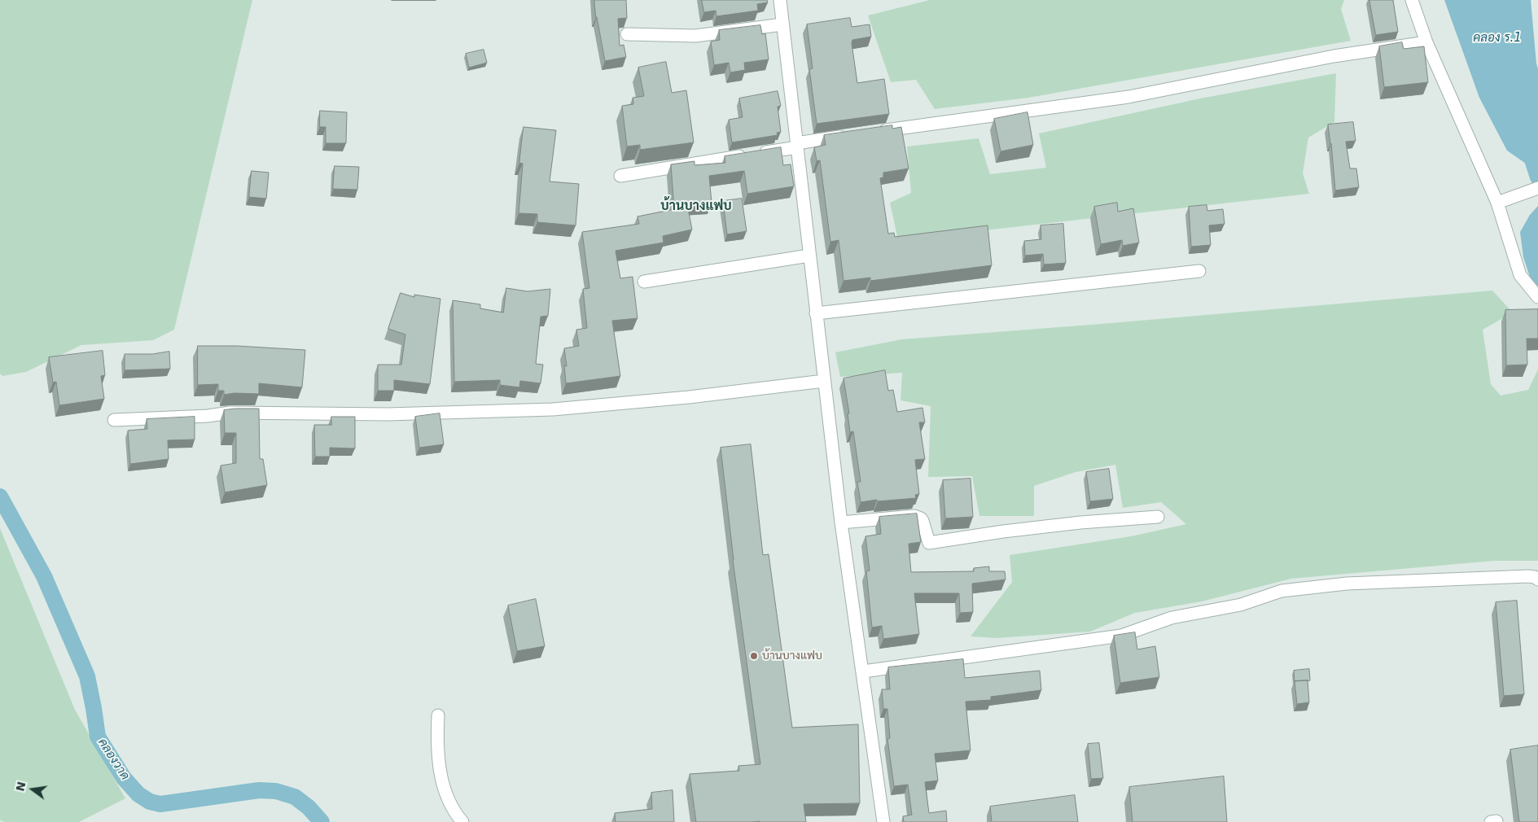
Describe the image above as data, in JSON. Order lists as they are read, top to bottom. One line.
{"districts":["บ้านบางแฟบ"],"water":["คลอง ร.1","คลองวาด"],"places":["บ้านบางแฟบ"],"north":"left"}
